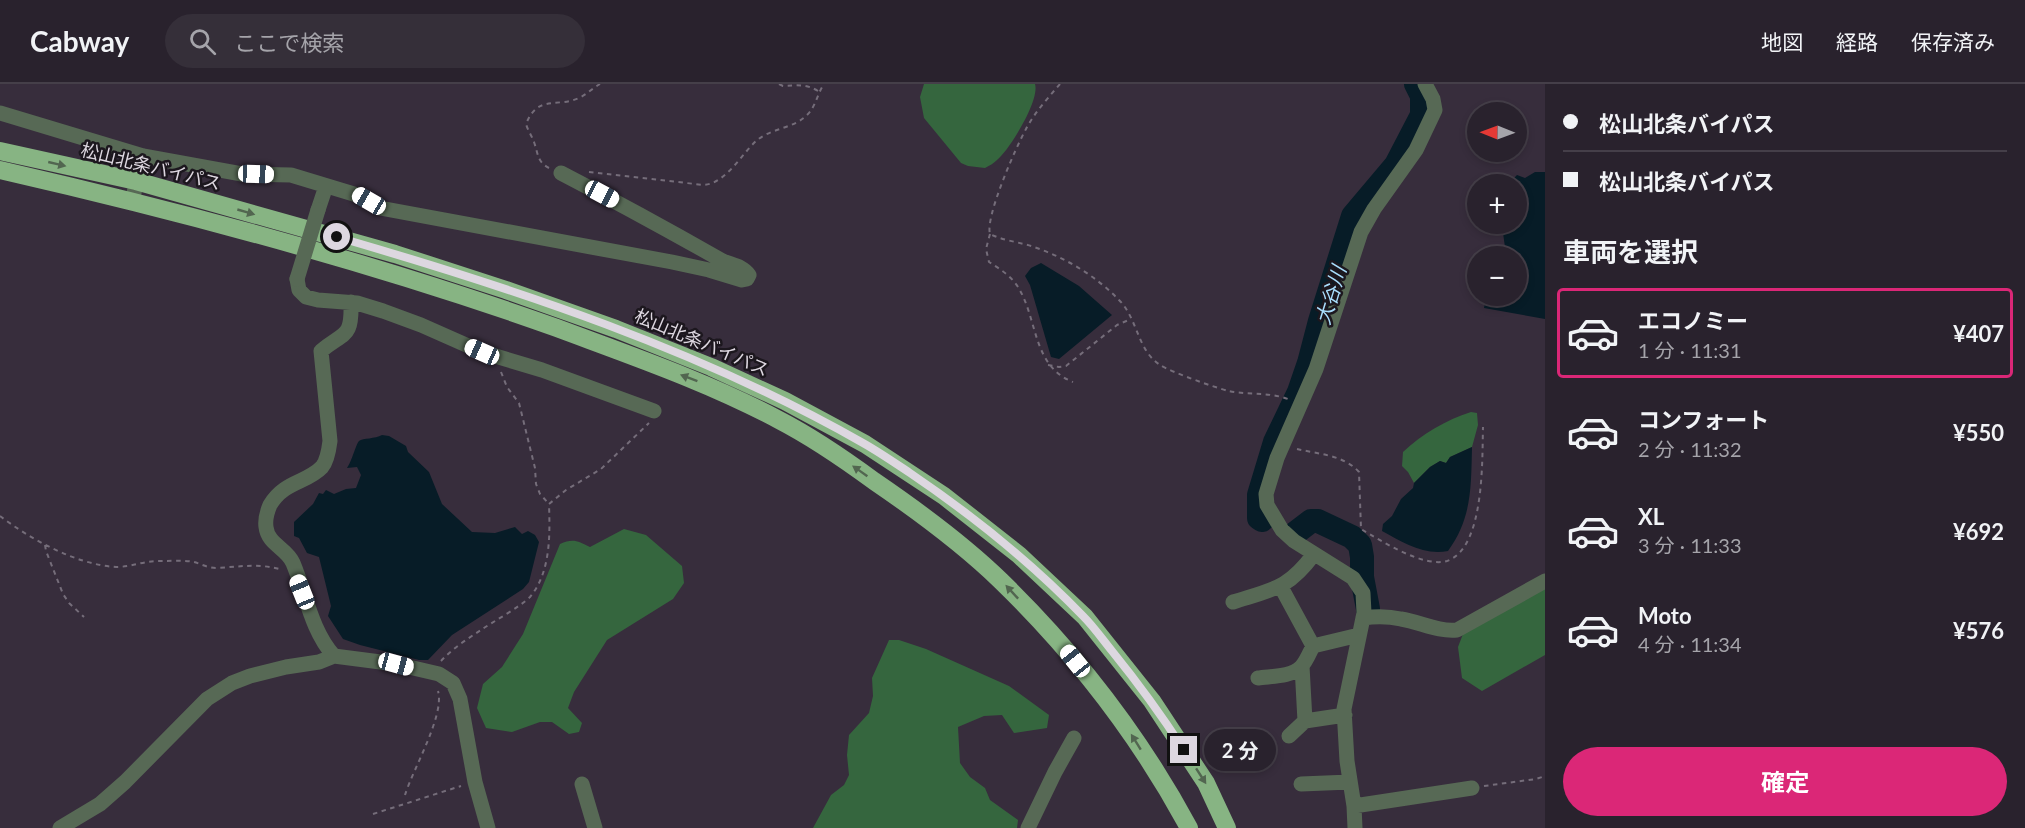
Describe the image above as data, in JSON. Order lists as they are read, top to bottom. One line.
{"streets":{"highway":["松山北条バイパス"]},"water":["大谷川"],"north":"left","page":{"header":"Cabway","search":"ここで検索","nav":["地図","経路","保存済み"],"banner":["松山北条バイパス","松山北条バイパス"],"map_buttons":["+","−"],"heading":"車両を選択","list":[{"name":"エコノミー","note":"1 分 · 11:31","value":"¥407"},{"name":"コンフォート","note":"2 分 · 11:32","value":"¥550"},{"name":"XL","note":"3 分 · 11:33","value":"¥692"},{"name":"Moto","note":"4 分 · 11:34","value":"¥576"}],"bubble":"2 分","buttons":"確定"}}
